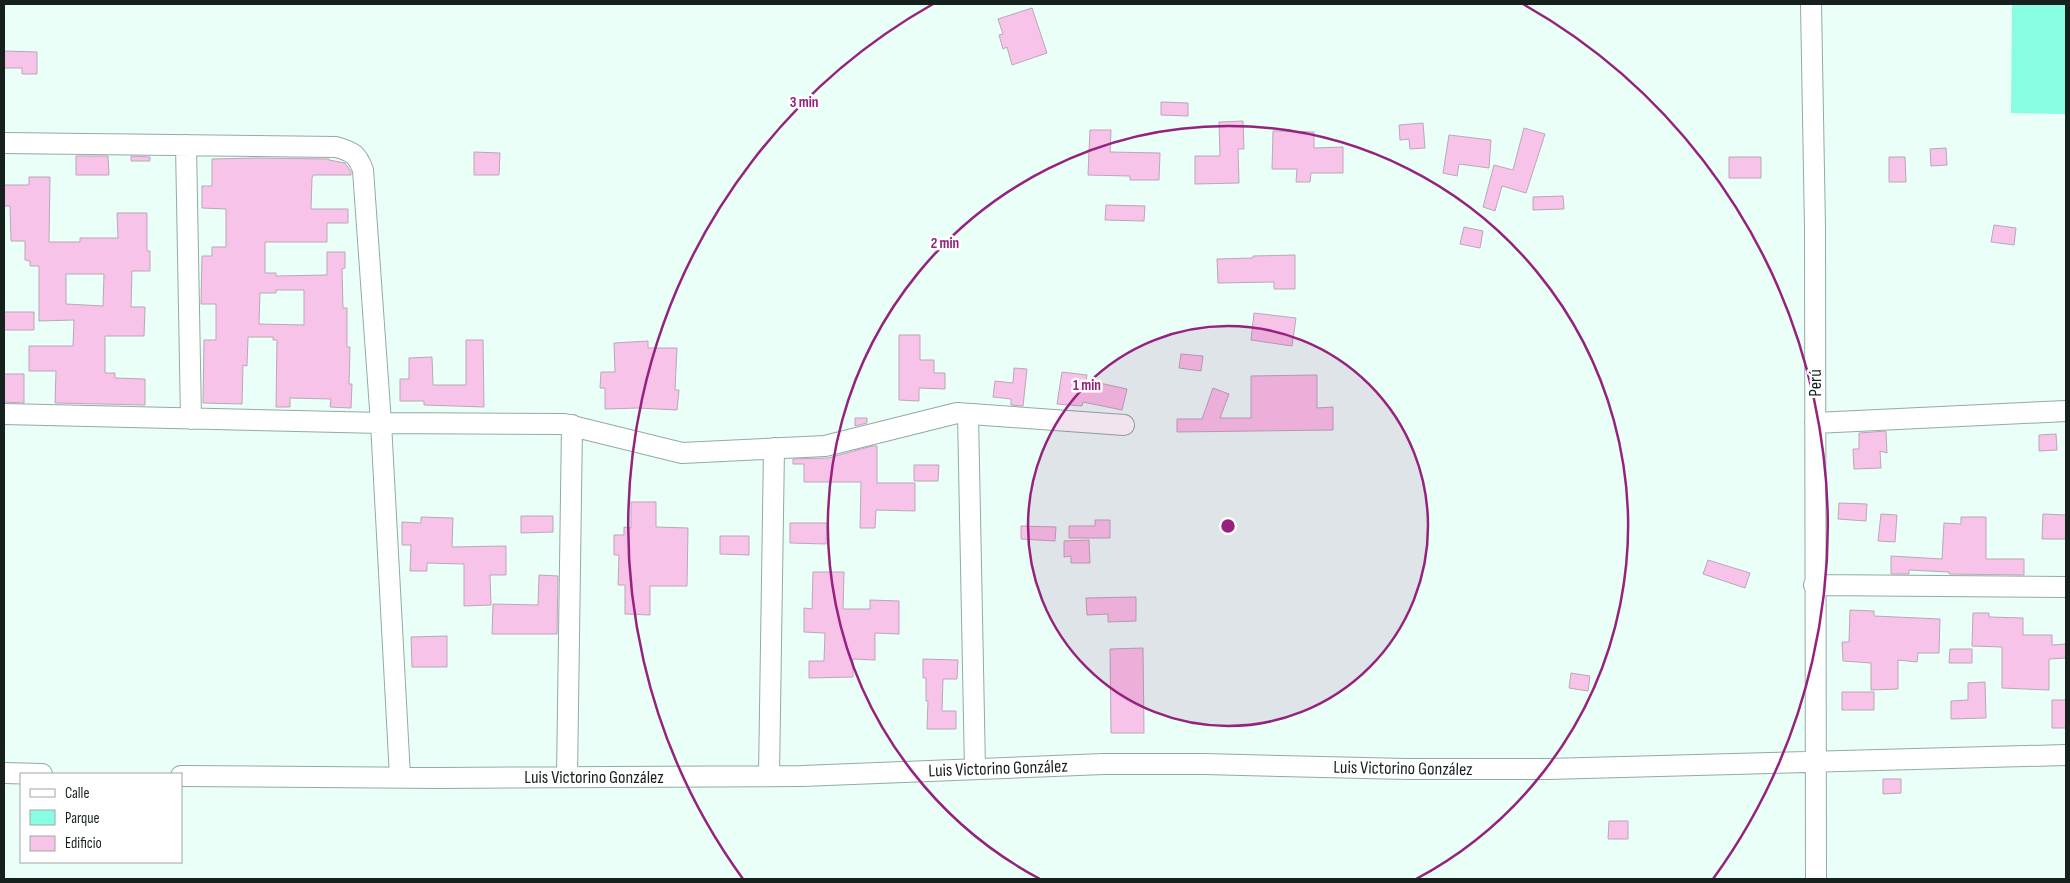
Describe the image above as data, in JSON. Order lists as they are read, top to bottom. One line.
{"streets":{"street":["Perú","Luis Victorino González"]},"crossings":[["Perú","Luis Victorino González"]],"legend":["Calle","Parque","Edificio"],"rings":["3 min","2 min","1 min"]}
